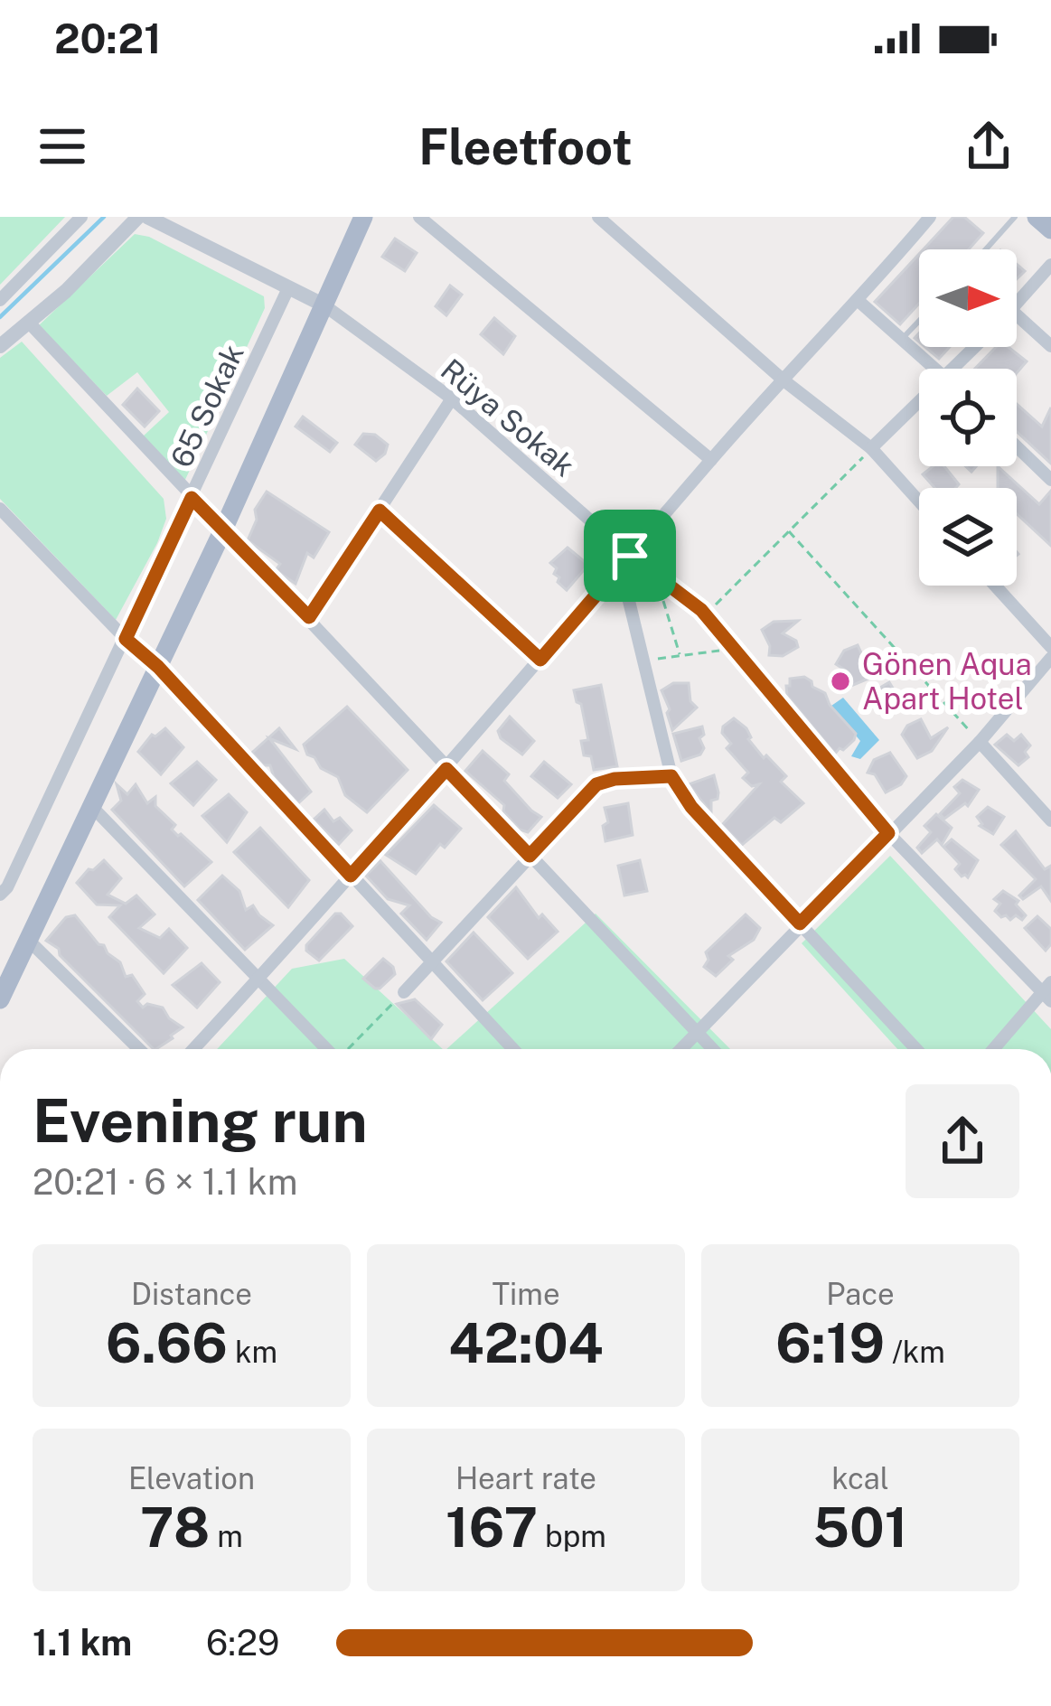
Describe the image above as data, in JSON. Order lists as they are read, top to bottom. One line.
{"streets":{"street":["65 Sokak","Rüya Sokak"]},"places":["Gönen Aqua Apart Hotel"],"north":"right","page":{"status":"20:21","header":"Fleetfoot","heading":["Evening run","20:21 · 6 × 1.1 km"],"stats":[["Distance","6.66 km"],["Time","42:04"],["Pace","6:19 /km"],["Elevation","78 m"],["Heart rate","167 bpm"],["kcal","501"]],"list":[{"name":"1.1 km","note":"6:29"}]}}
